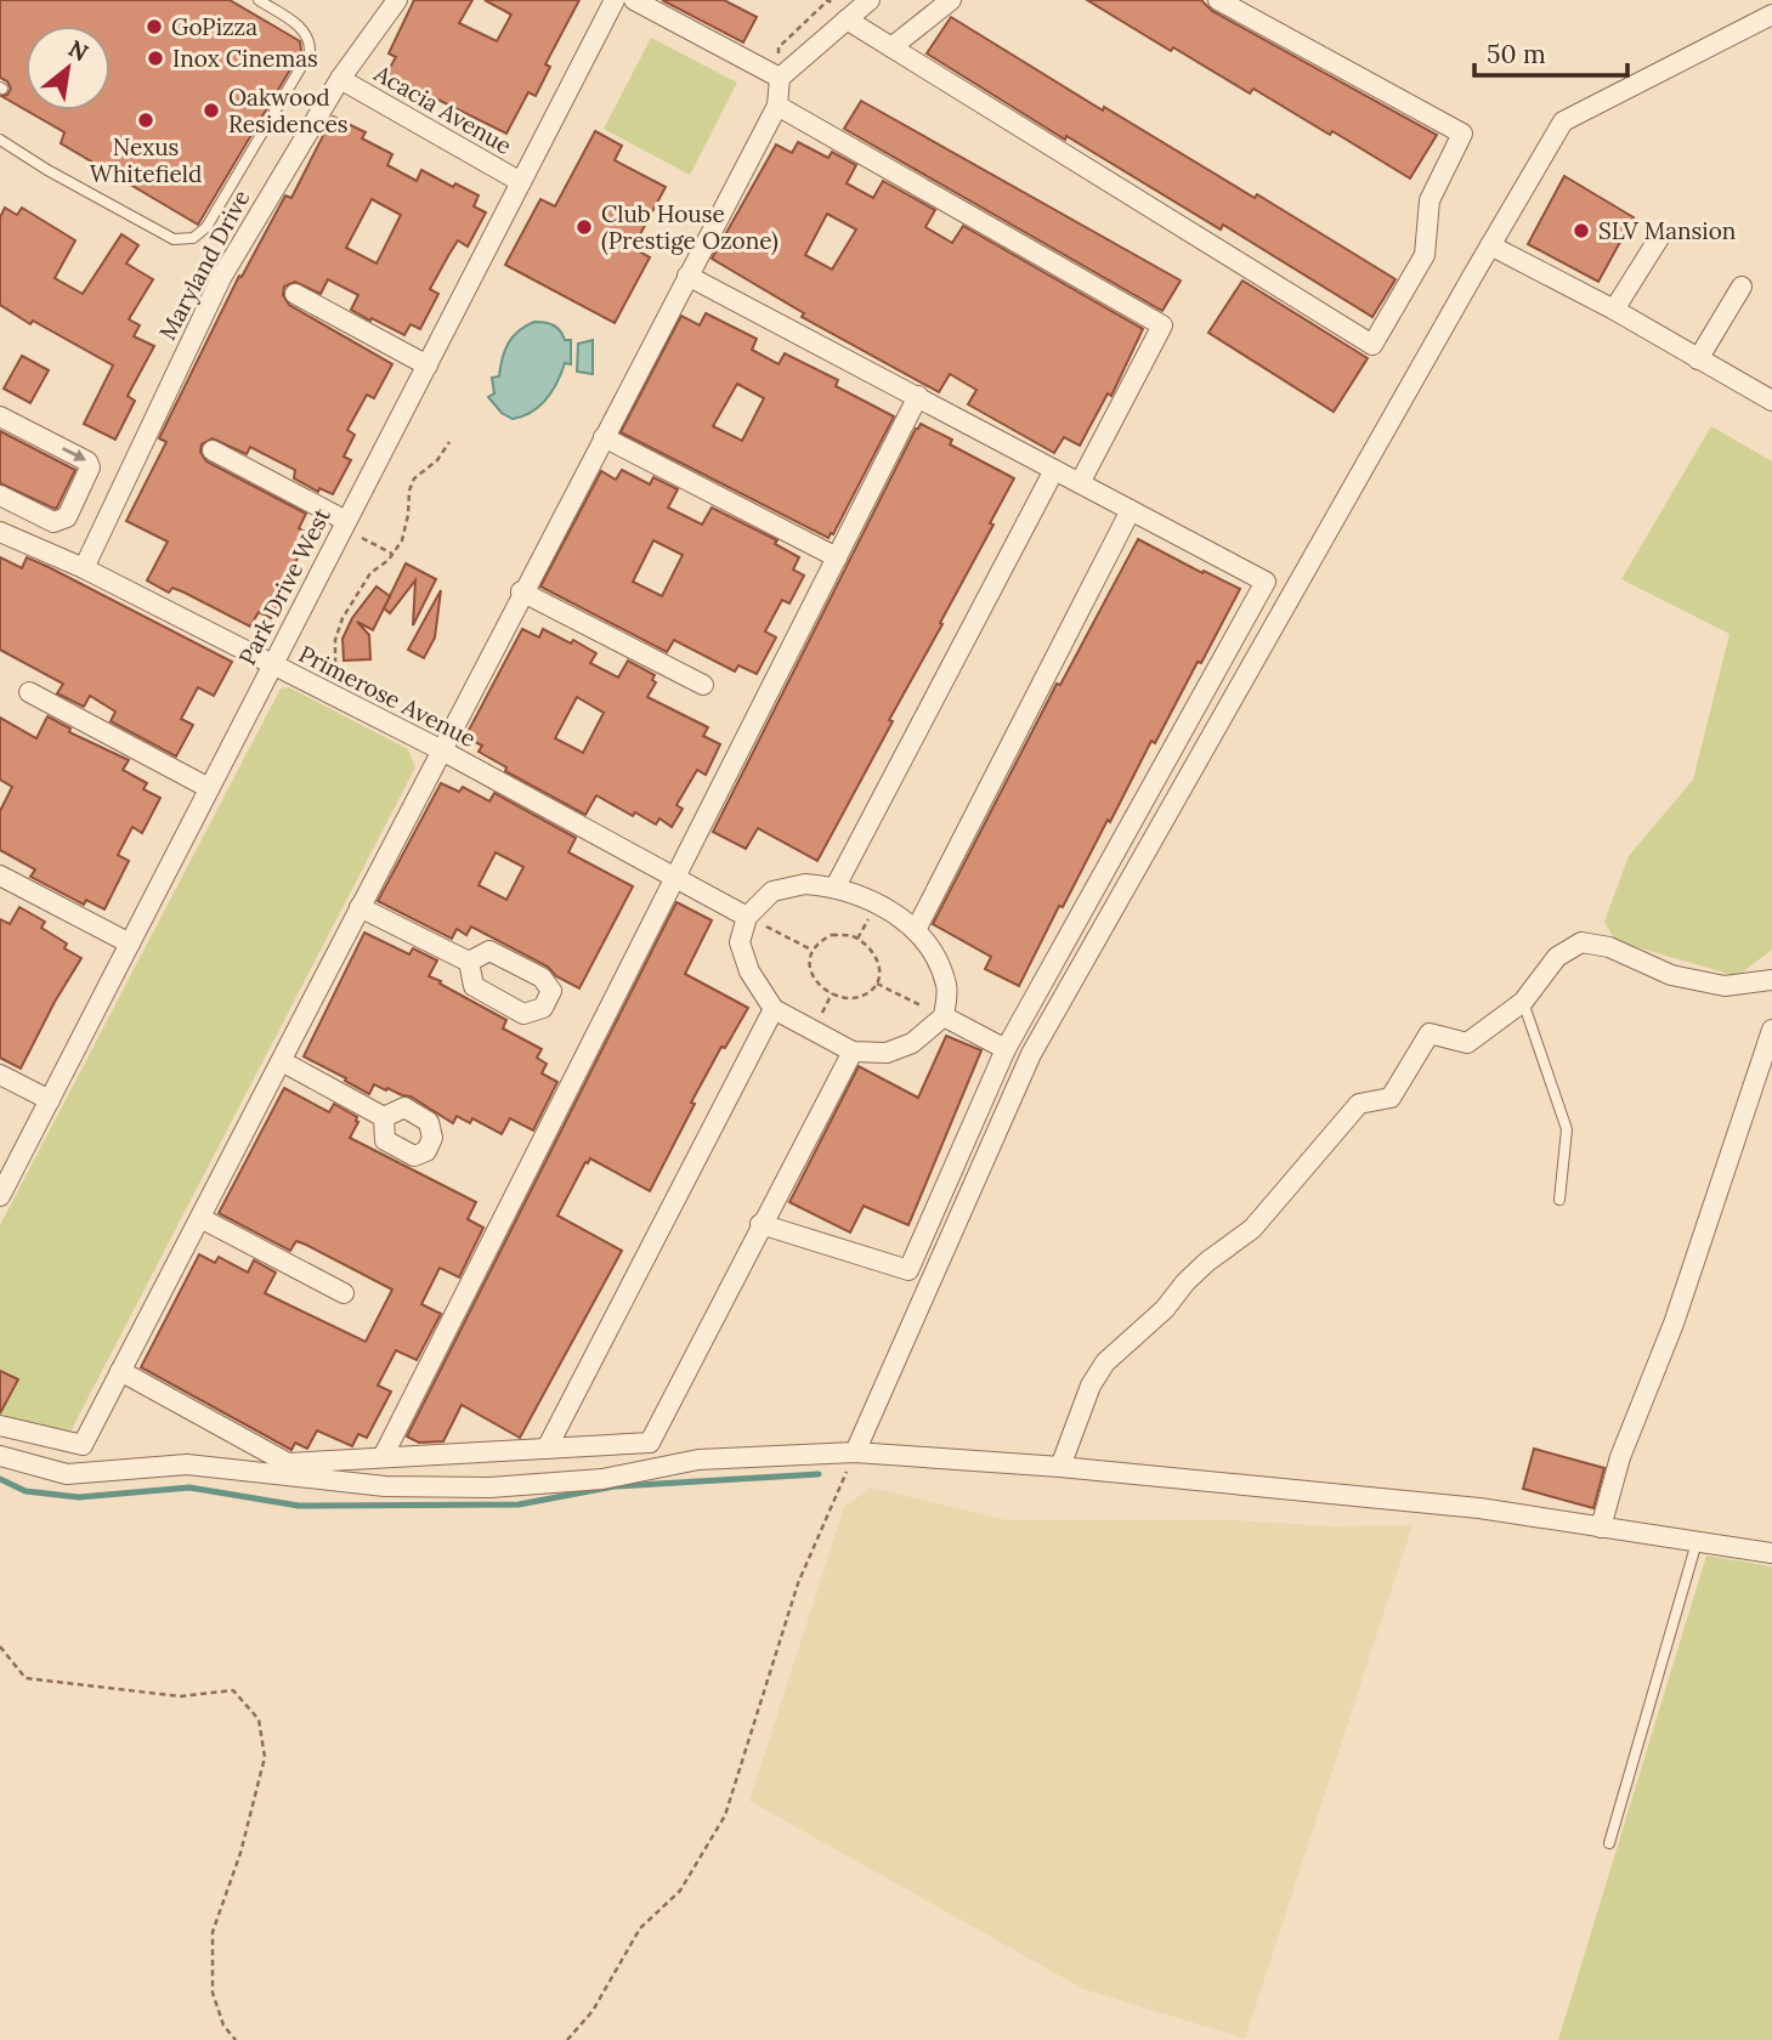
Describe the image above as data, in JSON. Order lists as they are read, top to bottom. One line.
{"streets":{"street":["Acacia Avenue","Maryland Drive","Park Drive West","Primerose Avenue"]},"crossings":[["Acacia Avenue","Maryland Drive"],["Acacia Avenue","Park Drive West"],["Maryland Drive","Primerose Avenue"],["Park Drive West","Primerose Avenue"]],"places":["GoPizza","Inox Cinemas","Oakwood Residences","Nexus Whitefield","Club House (Prestige Ozone)","SLV Mansion"],"scale_bar":"50 m","north":"top right"}
